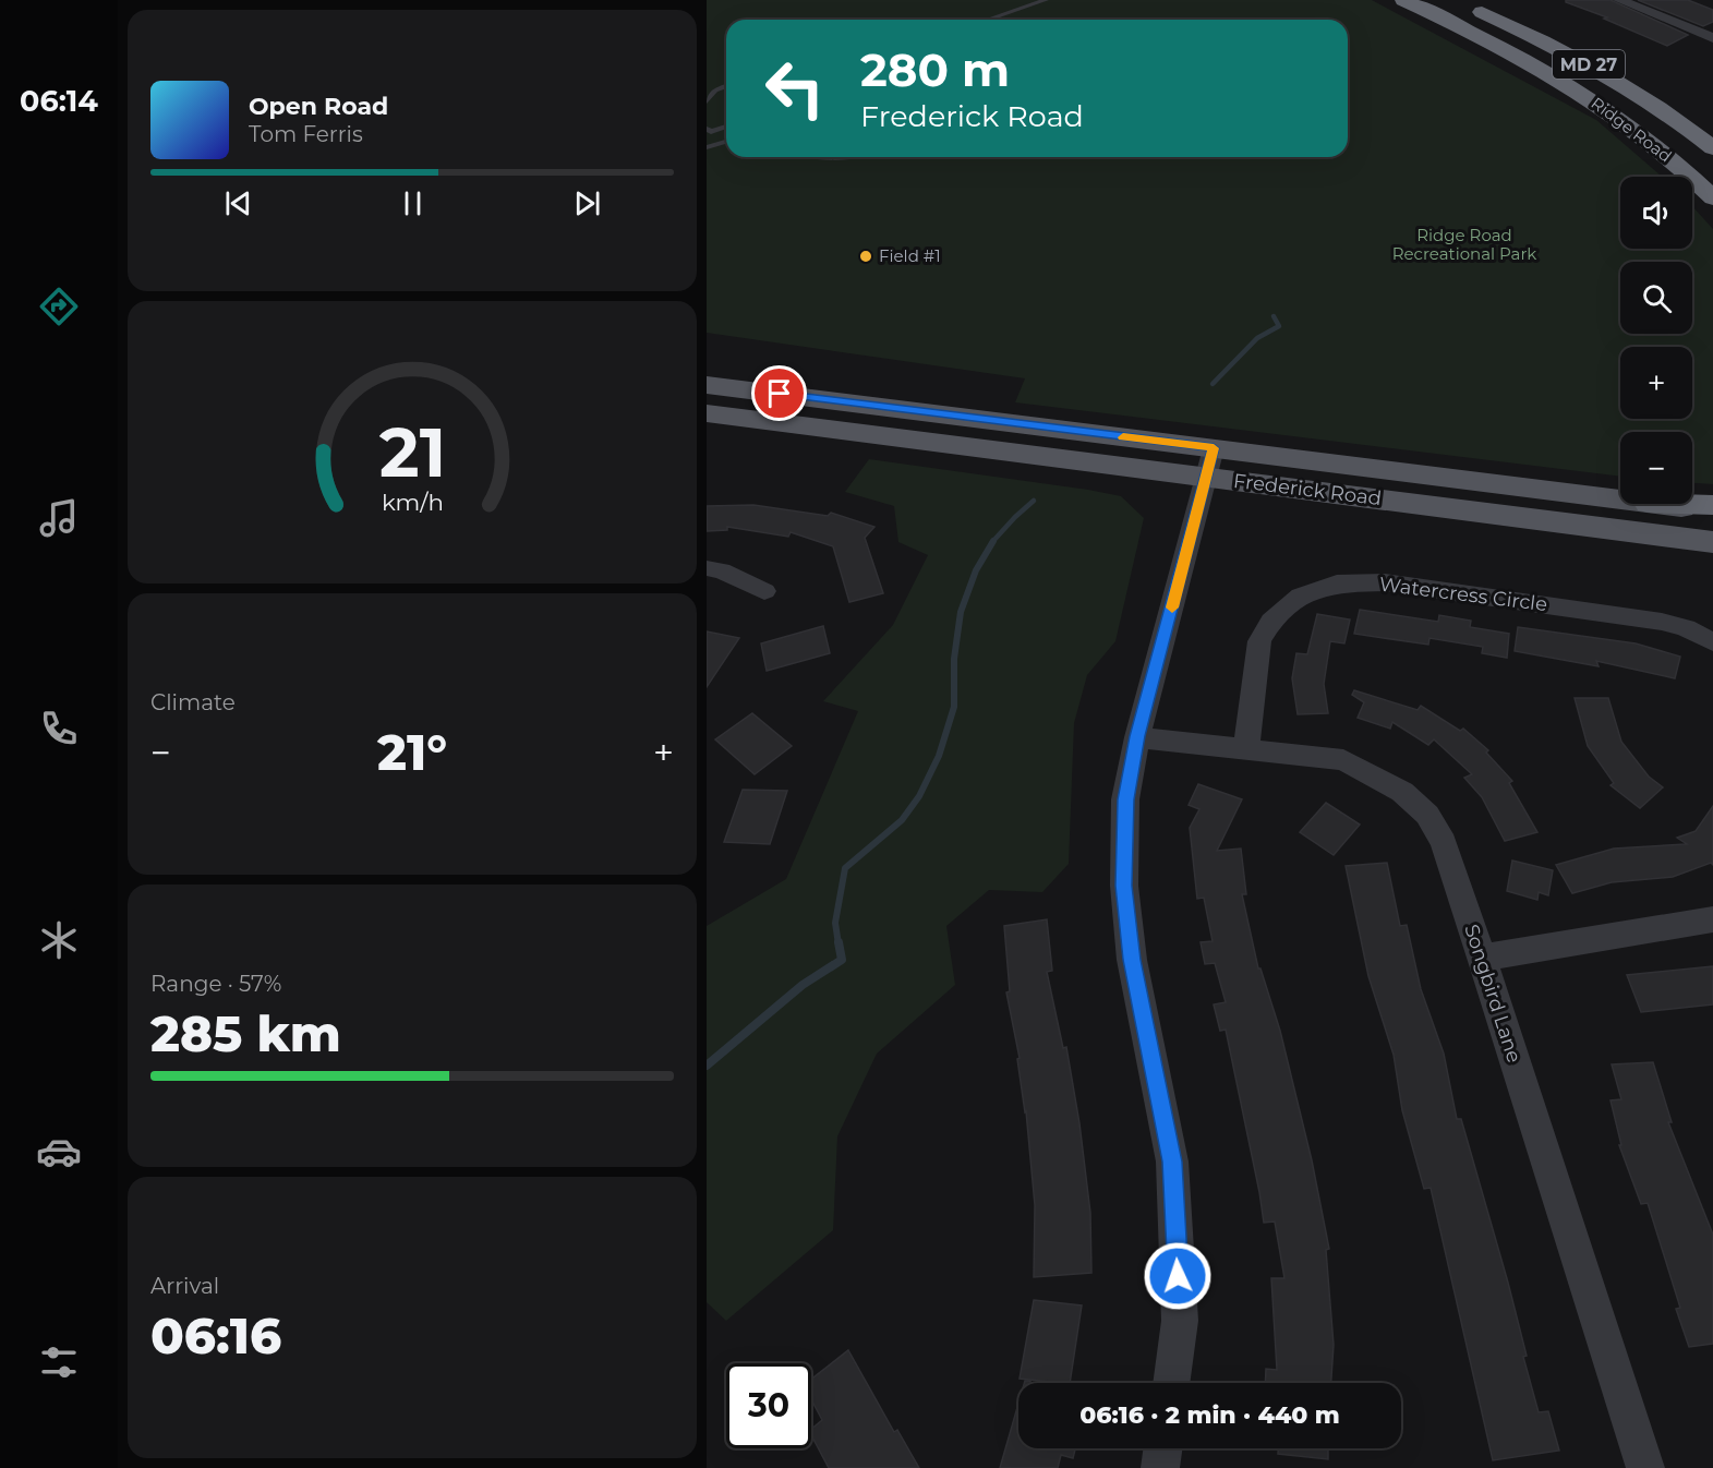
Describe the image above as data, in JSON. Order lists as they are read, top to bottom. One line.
{"streets":{"highway":["MD 27","Ridge Road"],"main road":["Frederick Road"],"street":["Watercress Circle","Songbird Lane"]},"crossings":[["Watercress Circle","Songbird Lane"]],"parks":["Ridge Road Recreational Park"],"places":["Field #1"],"page":{"tabs":"06:14","turn":["280 m","Frederick Road"],"song":["Open Road","Tom Ferris"],"map_buttons":["+","−"],"tile":["Climate",["Range · 57%","285 km"],["Arrival","06:16"]],"heat":["−","21°","+"],"limit":"30","trip":"06:16 · 2 min · 440 m","gauge":["21","km/h"]}}
